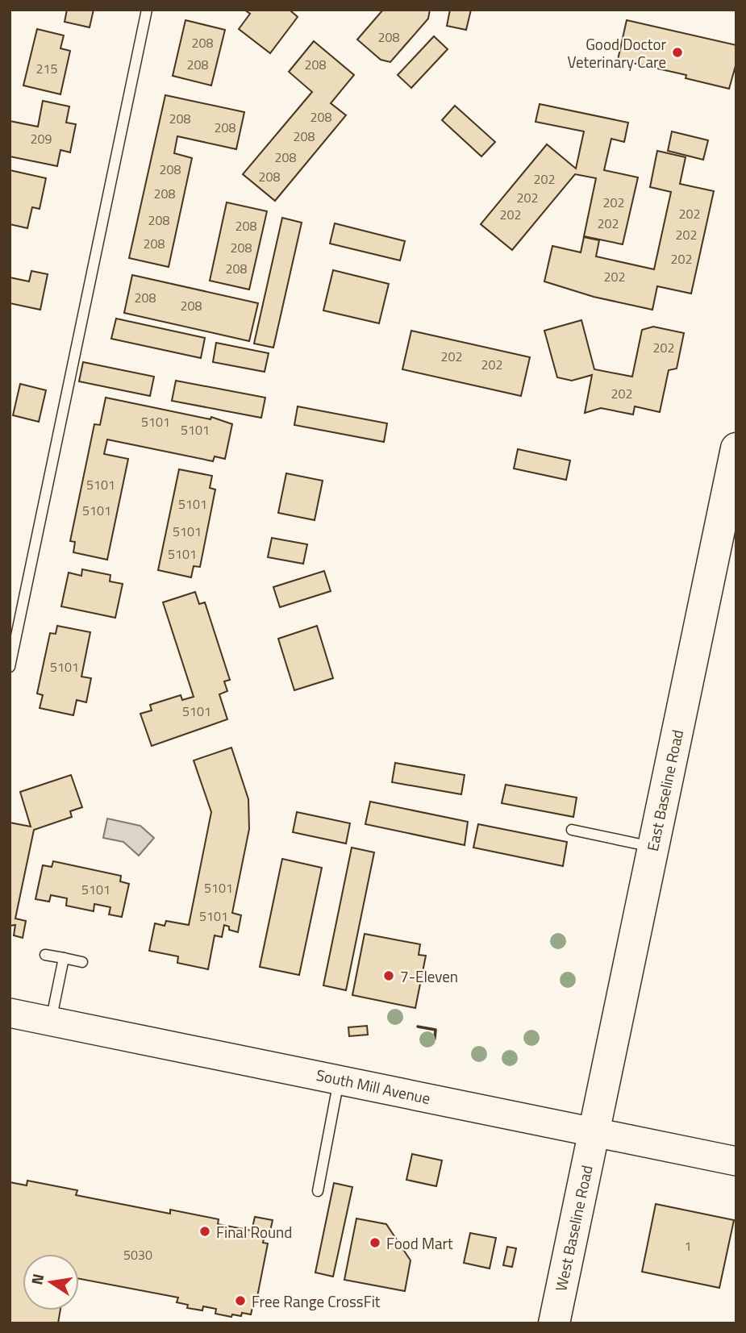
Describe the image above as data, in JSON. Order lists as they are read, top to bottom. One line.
{"streets":{"main road":["East Baseline Road","South Mill Avenue","West Baseline Road"]},"crossings":[["East Baseline Road","South Mill Avenue"],["East Baseline Road","West Baseline Road"],["South Mill Avenue","West Baseline Road"]],"places":["Good Doctor Veterinary Care","7-Eleven","Final Round","Food Mart","Free Range CrossFit"],"house_numbers":["208","208","208","208","215","208","208","208","208","209","208","208","208","202","208","202","202","202","202","208","202","208","202","208","208","202","208","202","208","208","202","202","202","202","5101","5101","5101","5101","5101","5101","5101","5101","5101","5101","5101","5101","1","5030"],"north":"left"}
